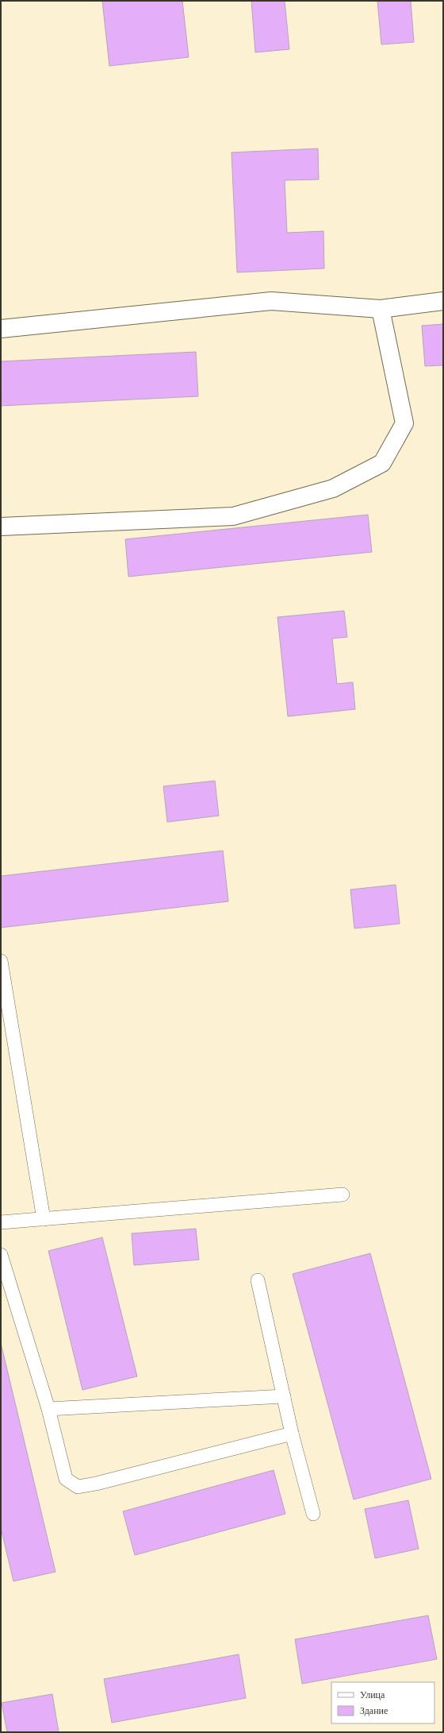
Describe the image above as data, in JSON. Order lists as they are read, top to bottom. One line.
{"legend":["Улица","Здание"]}
